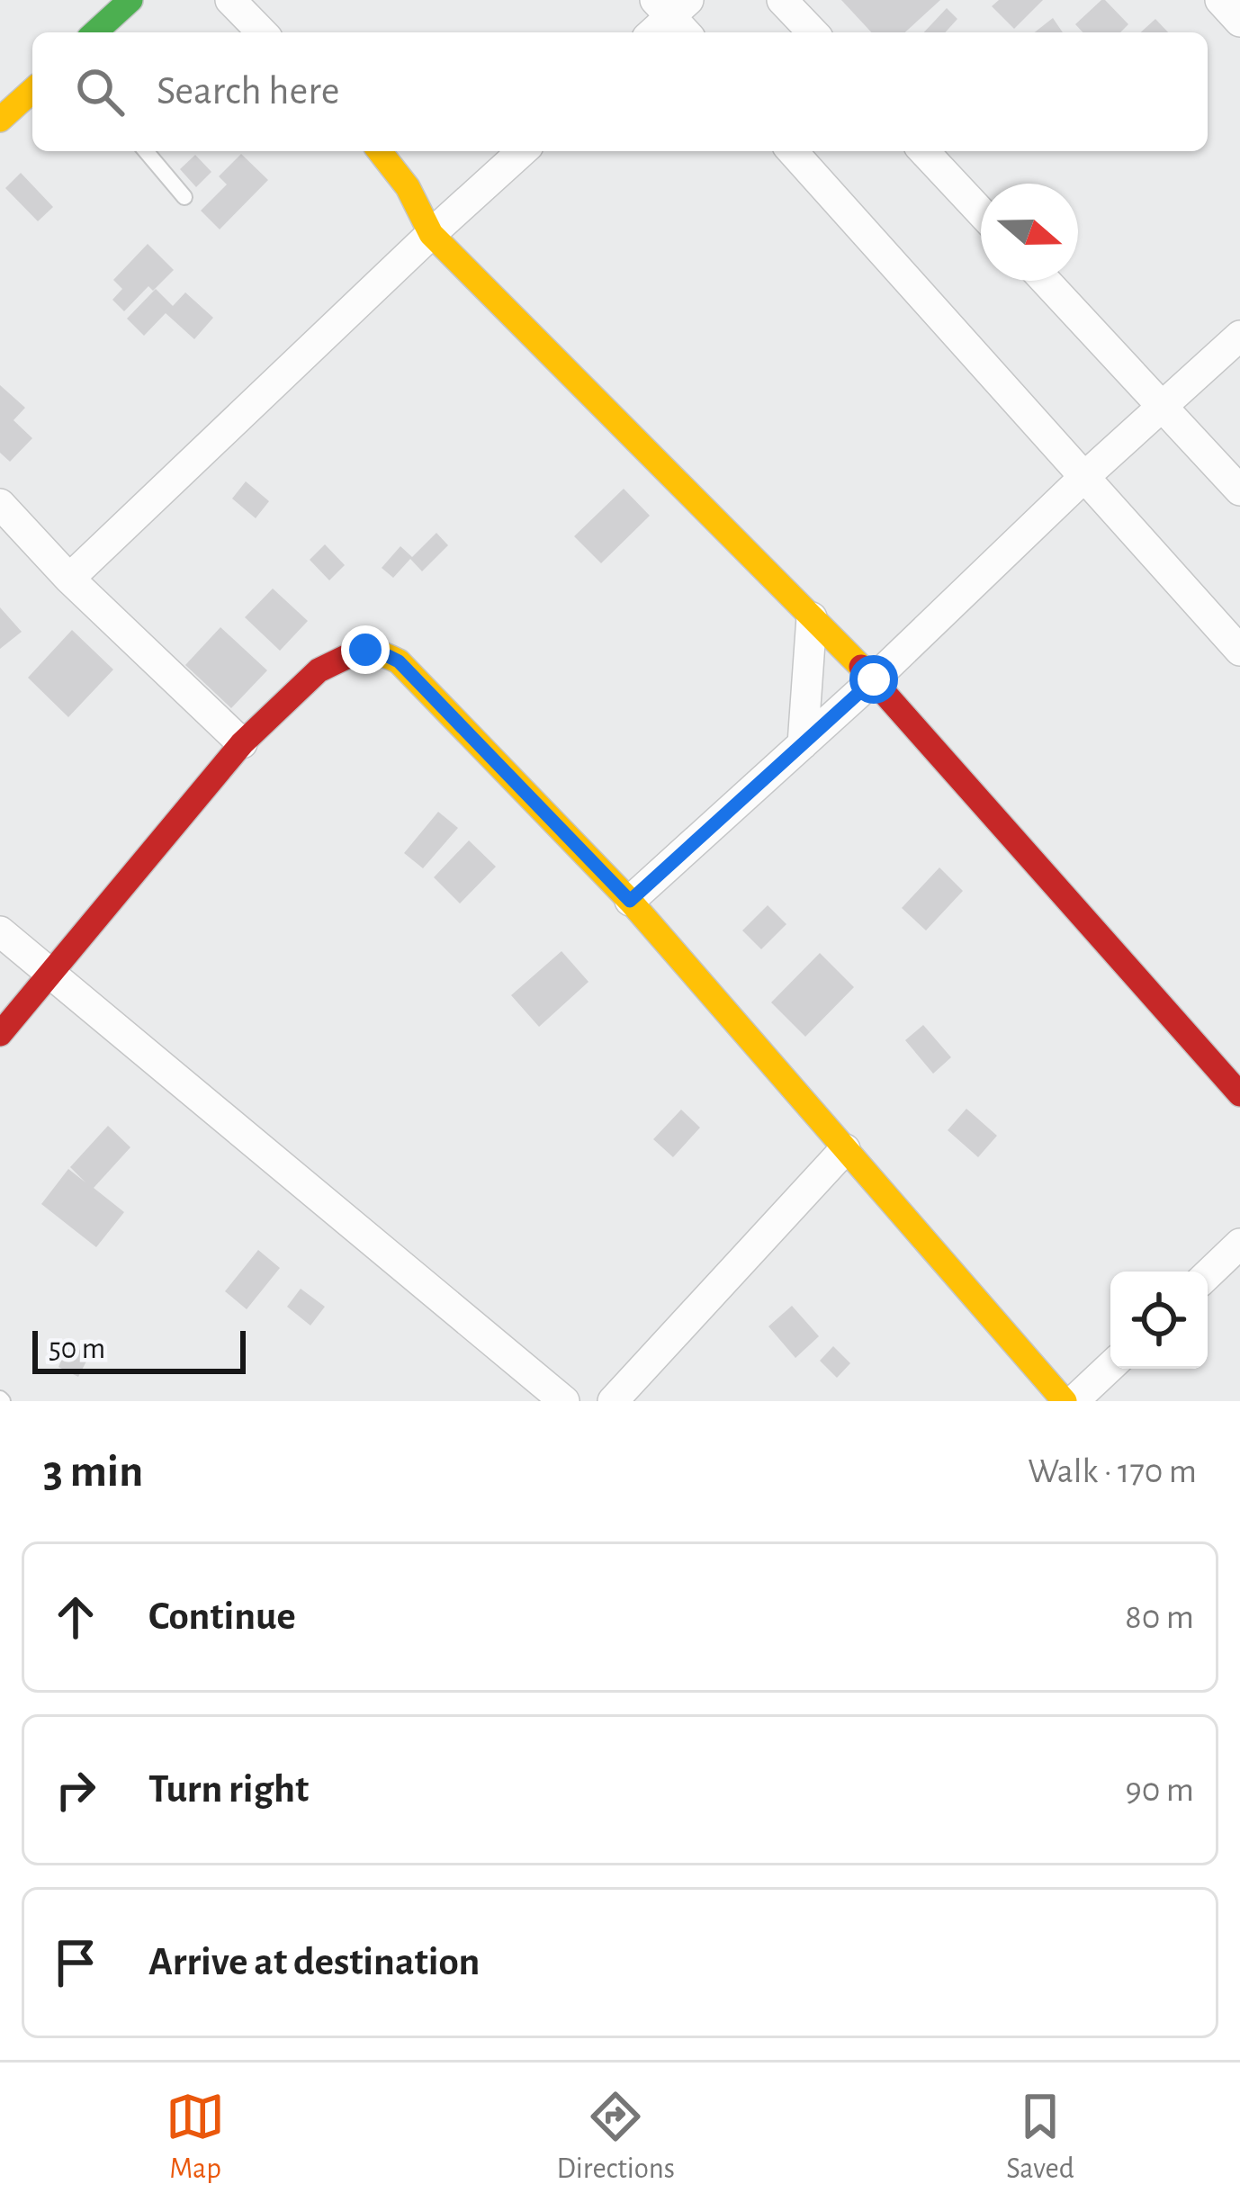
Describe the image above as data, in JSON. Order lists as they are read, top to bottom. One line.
{"scale_bar":"50 m","north":"right","page":{"search":"Search here","scale":"50 m","heading":["3 min","Walk · 170 m"],"list":[["Continue","80 m"],["Turn right","90 m"],"Arrive at destination"],"nav":["Map","Directions","Saved"]}}
